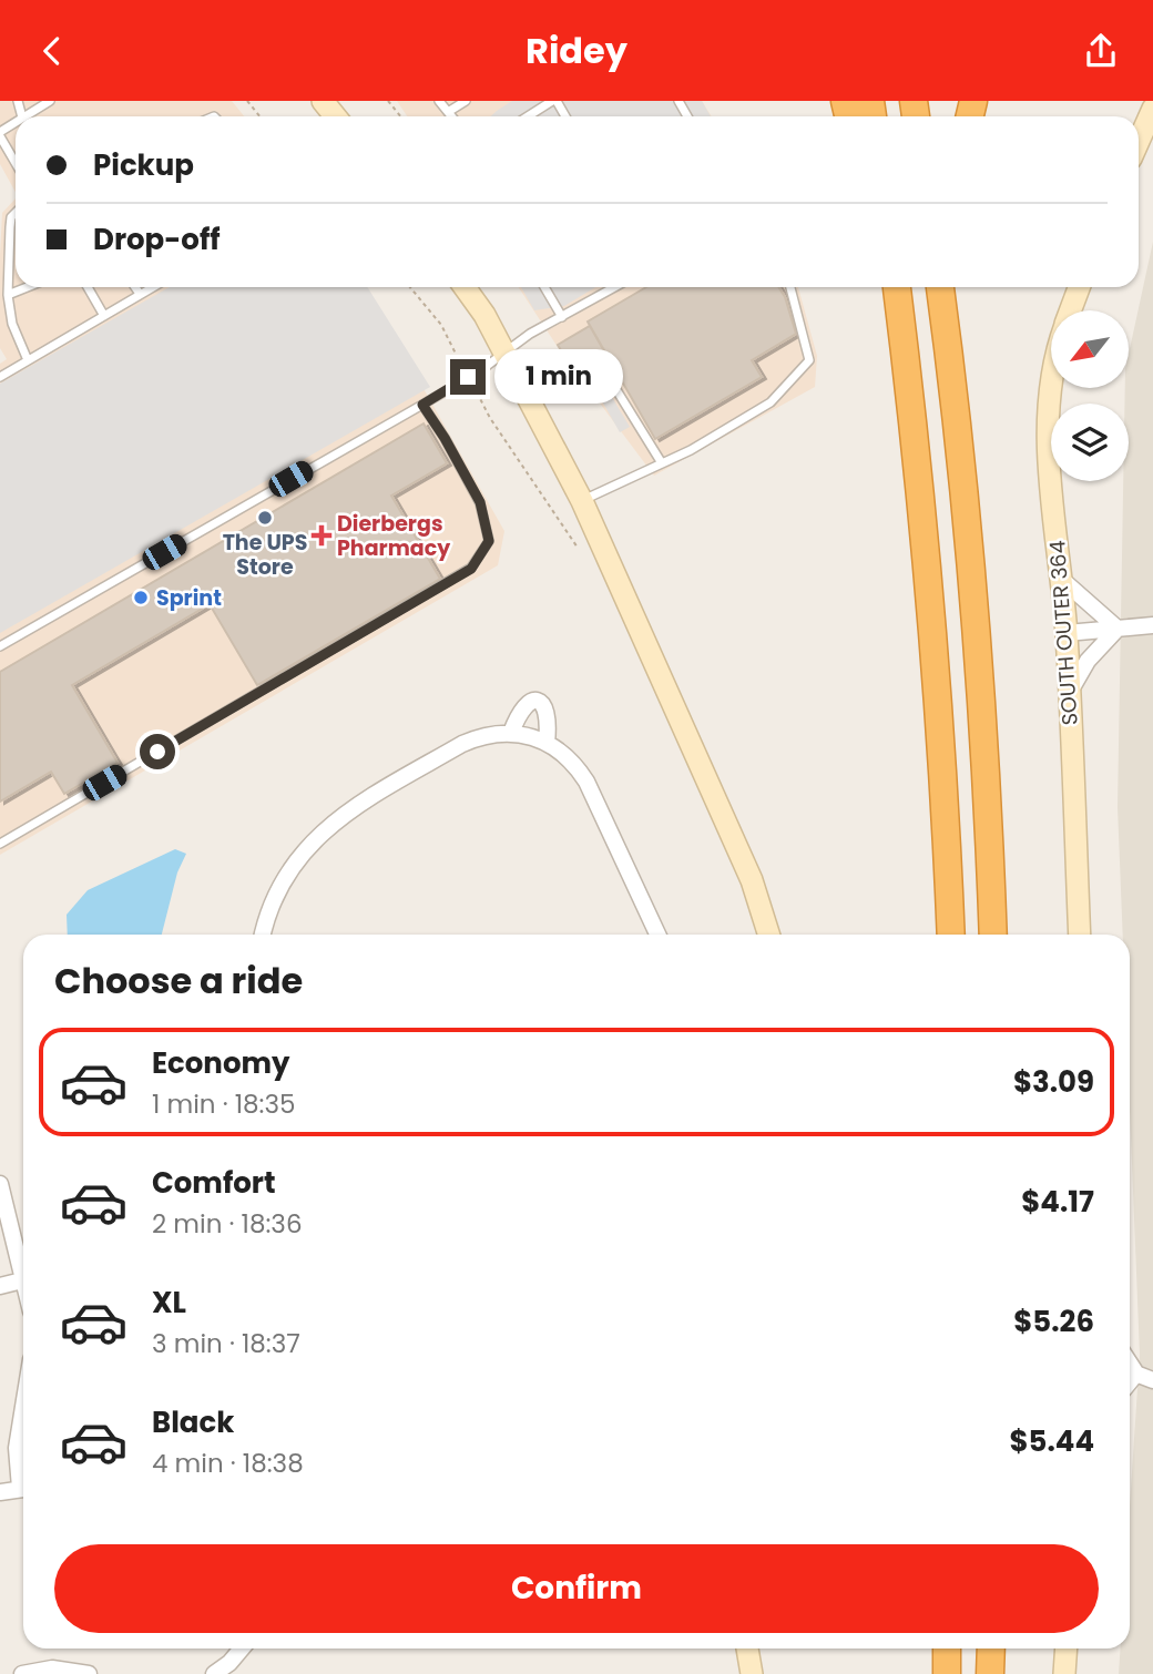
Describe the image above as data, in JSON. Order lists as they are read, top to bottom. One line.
{"streets":{"main road":["SOUTH OUTER 364"]},"places":{"other":["The UPS Store","Sprint"],"health":["Dierbergs Pharmacy"]},"north":"bottom left","page":{"header":"Ridey","banner":["Pickup","Drop-off"],"bubble":"1 min","heading":"Choose a ride","list":[{"name":"Economy","note":"1 min · 18:35","value":"$3.09"},{"name":"Comfort","note":"2 min · 18:36","value":"$4.17"},{"name":"XL","note":"3 min · 18:37","value":"$5.26"},{"name":"Black","note":"4 min · 18:38","value":"$5.44"}],"buttons":"Confirm"}}
